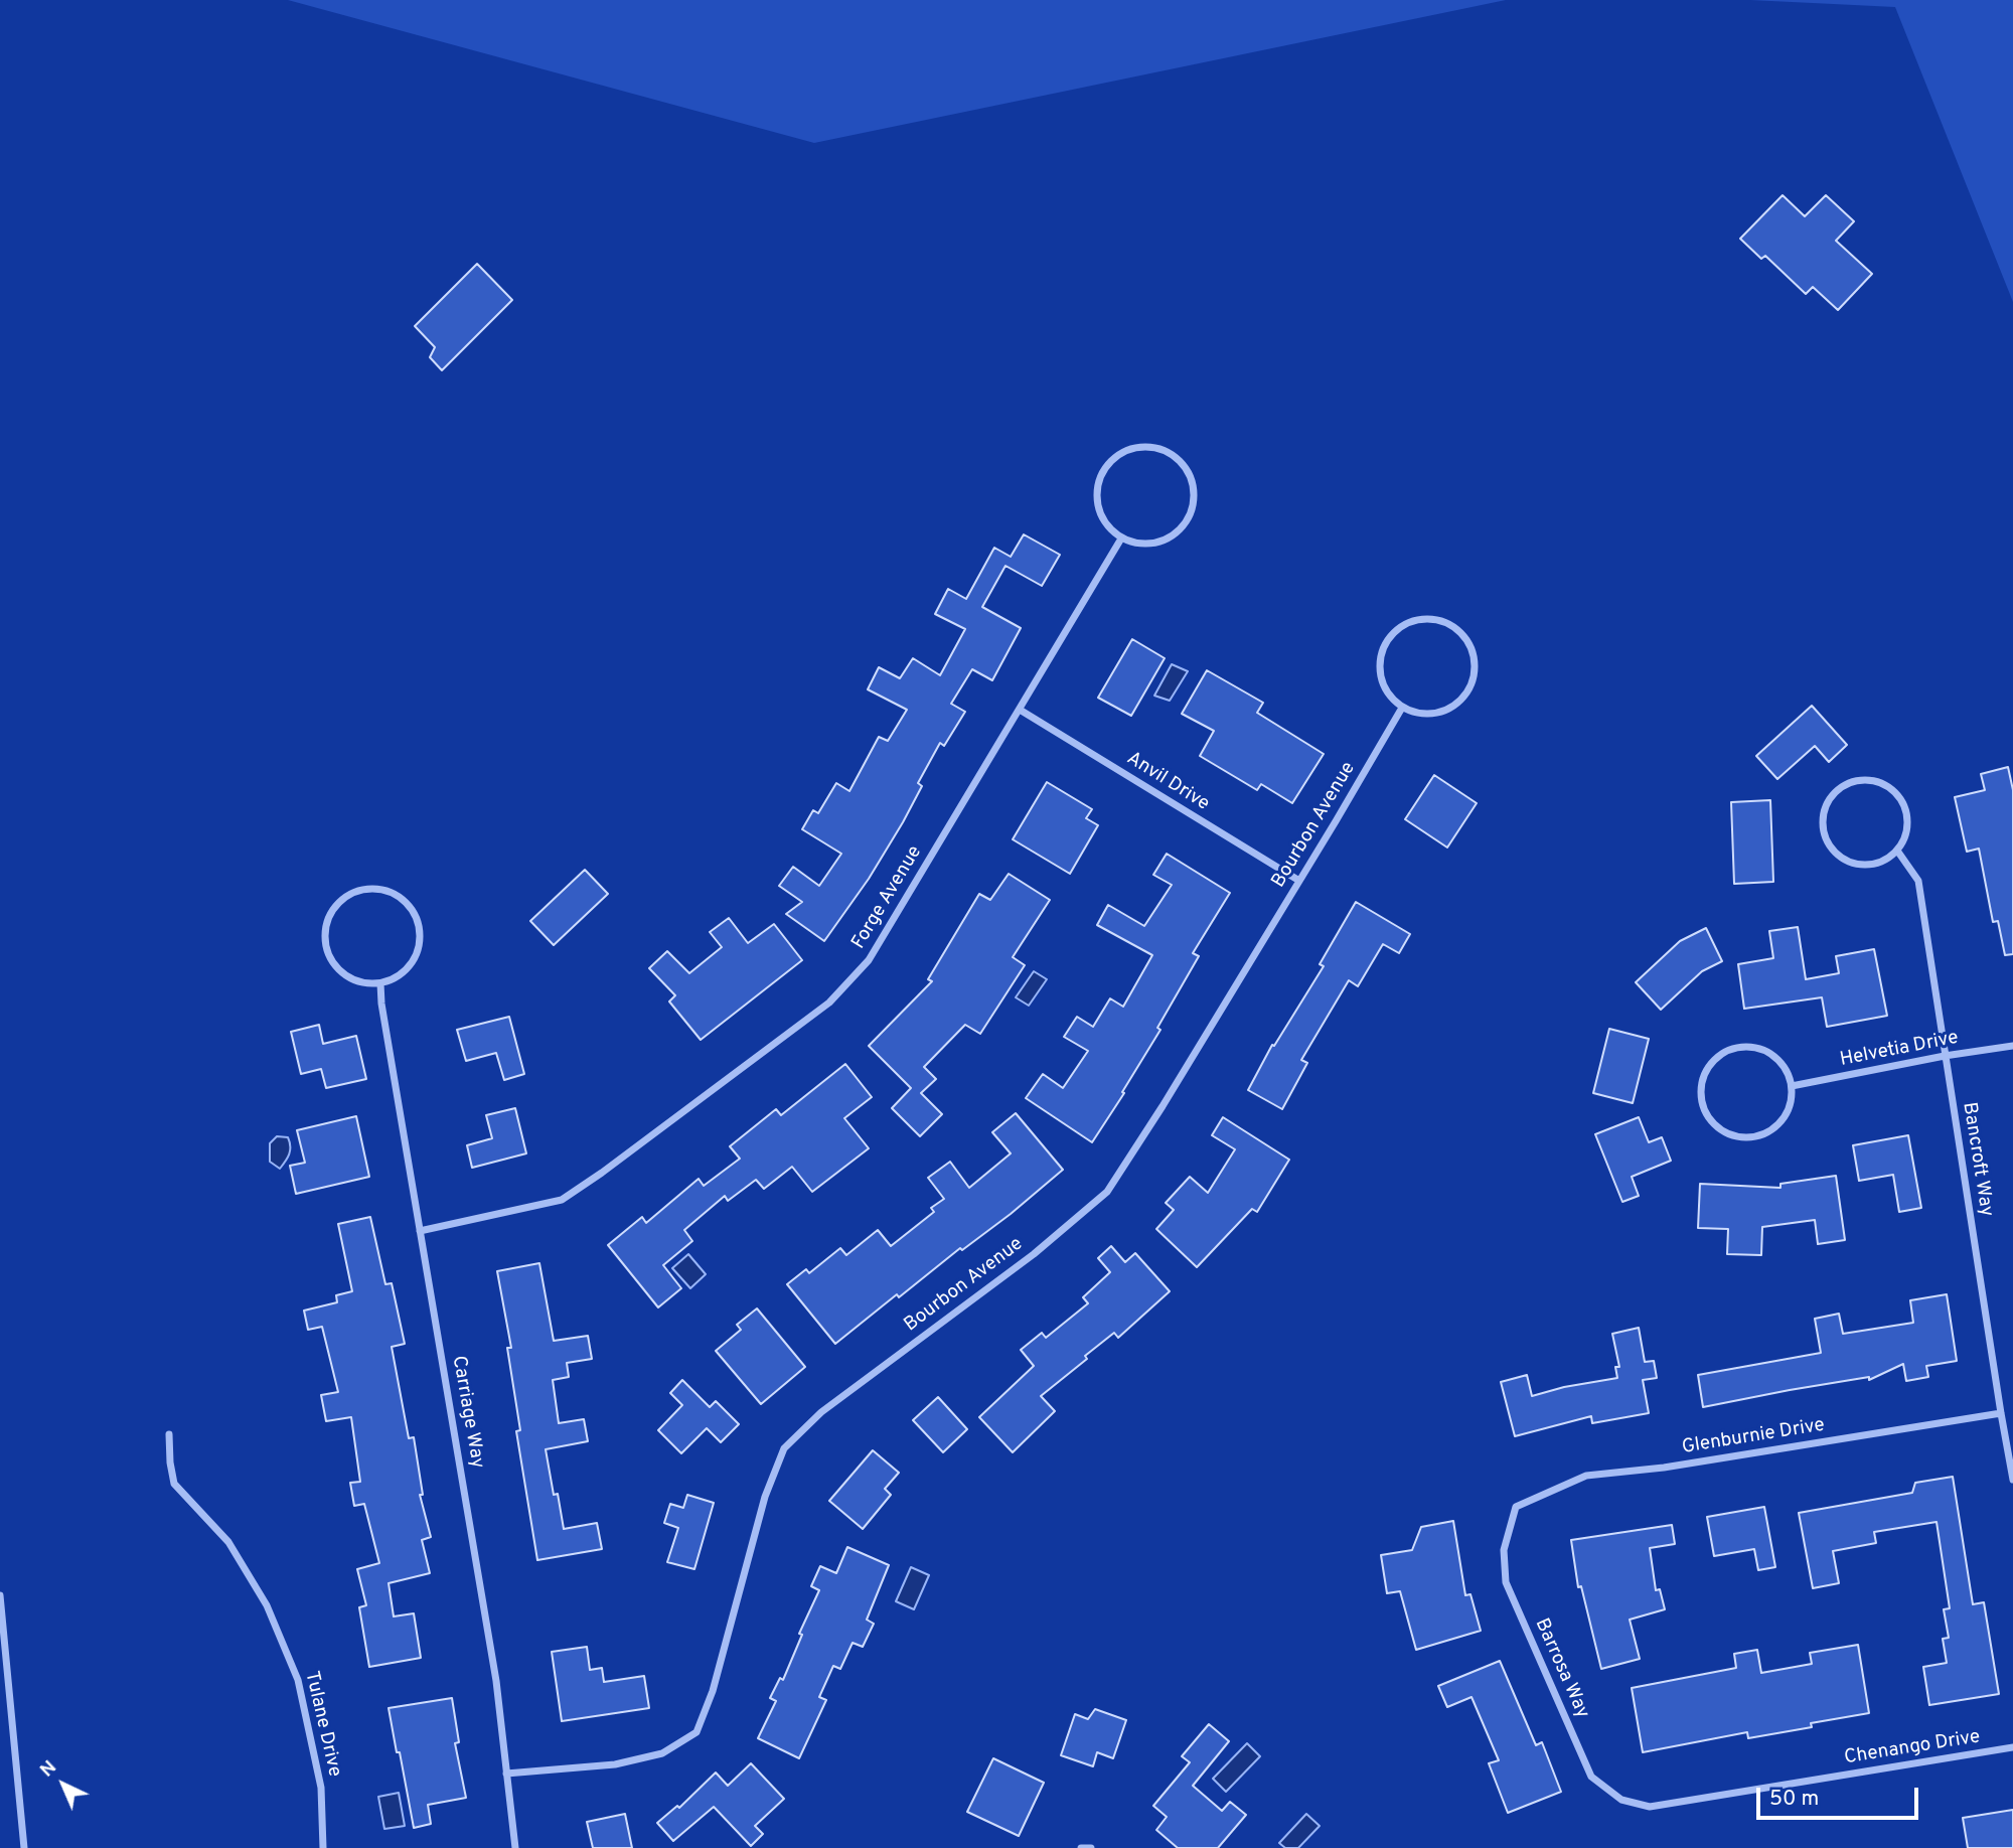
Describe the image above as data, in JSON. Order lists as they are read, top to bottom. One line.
{"streets":{"street":["Anvil Drive","Bourbon Avenue","Forge Avenue","Helvetia Drive","Bancroft Way","Carriage Way","Glenburnie Drive","Barrosa Way","Tulane Drive","Chenango Drive"]},"crossings":[["Anvil Drive","Bourbon Avenue"],["Anvil Drive","Forge Avenue"],["Bourbon Avenue","Carriage Way"],["Forge Avenue","Carriage Way"],["Helvetia Drive","Bancroft Way"],["Bancroft Way","Glenburnie Drive"],["Glenburnie Drive","Barrosa Way"],["Barrosa Way","Chenango Drive"]],"scale_bar":"50 m","north":"top left"}
